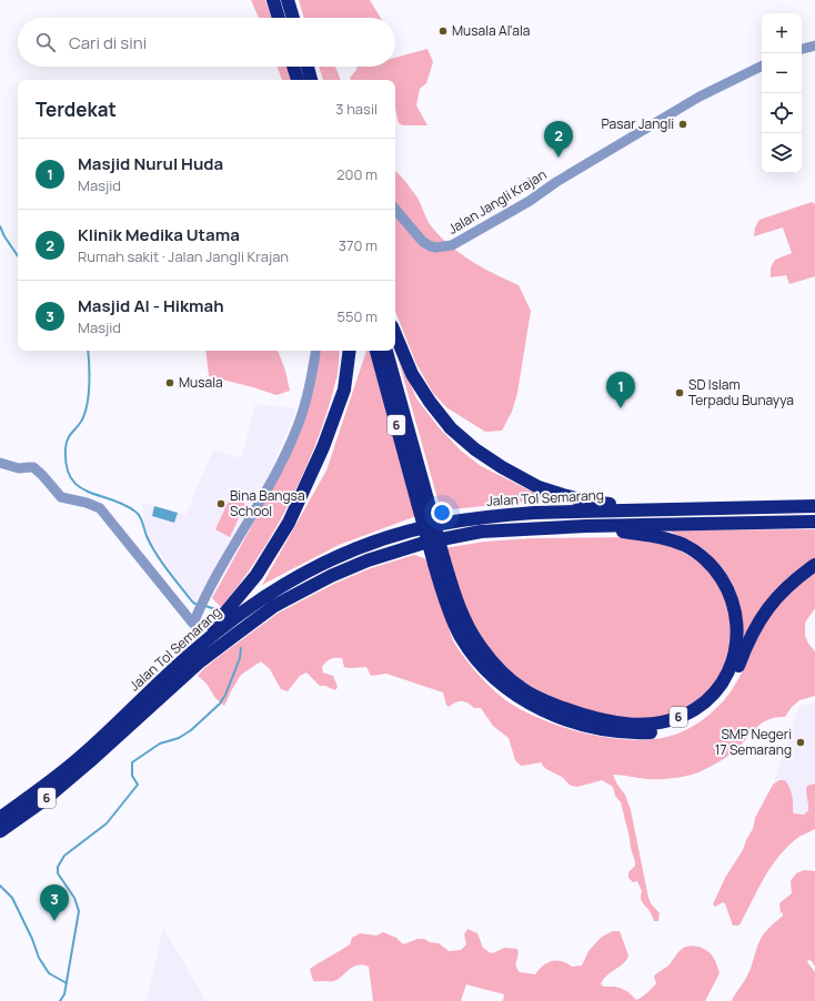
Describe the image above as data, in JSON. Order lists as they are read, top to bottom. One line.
{"streets":{"highway":["6","Jalan Tol Semarang"],"street":["Jalan Jangli Krajan"]},"crossings":[["6","Jalan Tol Semarang"]],"places":["Musala Al'ala","Pasar Jangli","Musala","SD Islam Terpadu Bunayya","Bina Bangsa School","SMP Negeri 17 Semarang"],"page":{"map_buttons":["+","−"],"search":"Cari di sini","heading":["Terdekat","3 hasil"],"pins":["2","1","3"],"list":[{"mark":"1","name":"Masjid Nurul Huda","note":"Masjid","value":"200 m"},{"mark":"2","name":"Klinik Medika Utama","note":"Rumah sakit · Jalan Jangli Krajan","value":"370 m"},{"mark":"3","name":"Masjid Al - Hikmah","note":"Masjid","value":"550 m"}]}}
